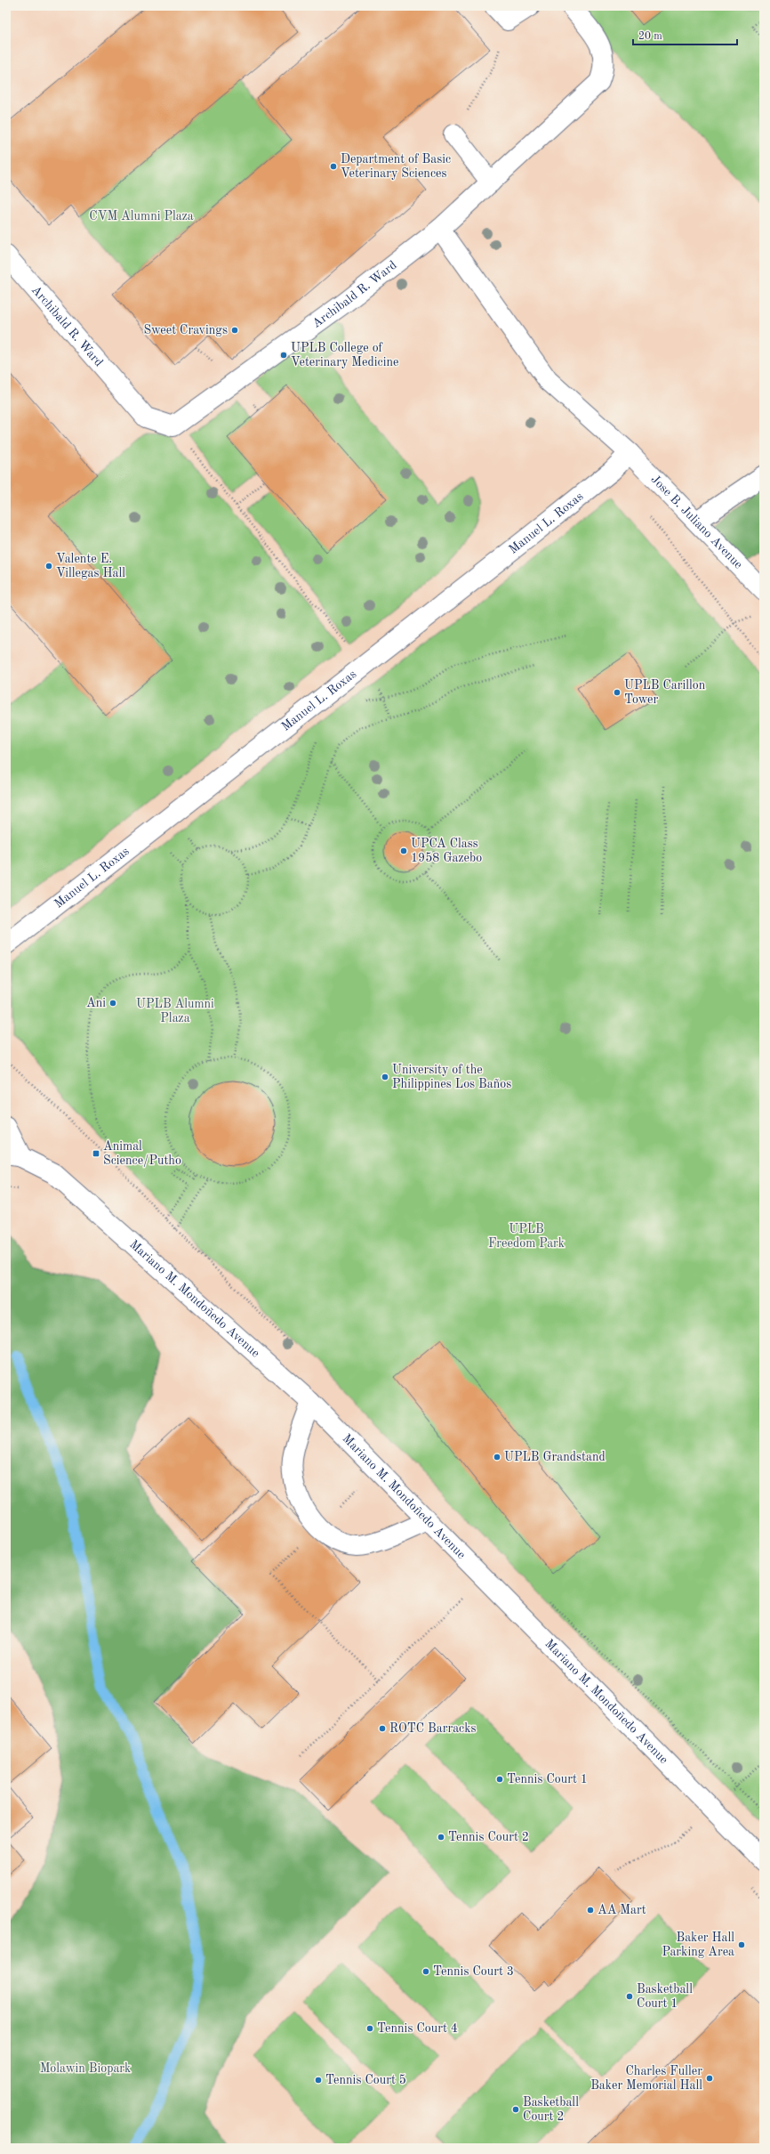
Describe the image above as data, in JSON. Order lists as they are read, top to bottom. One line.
{"streets":{"street":["Archibald R. Ward","Jose B. Juliano Avenue","Manuel L. Roxas","Mariano M. Mondoñedo Avenue"]},"crossings":[["Jose B. Juliano Avenue","Manuel L. Roxas"]],"parks":["CVM Alumni Plaza","UPLB Alumni Plaza","UPLB Freedom Park","Molawin Biopark"],"places":{"other":["Department of Basic Veterinary Sciences","Sweet Cravings","UPLB College of Veterinary Medicine","Valente E. Villegas Hall","UPLB Carillon Tower","UPCA Class 1958 Gazebo","Ani","University of the Philippines Los Baños","UPLB Grandstand","ROTC Barracks","Tennis Court 1","Tennis Court 2","AA Mart","Baker Hall Parking Area","Tennis Court 3","Basketball Court 1","Tennis Court 4","Charles Fuller Baker Memorial Hall","Tennis Court 5","Basketball Court 2"],"transit":["Animal Science/Putho"]},"scale_bar":"20 m"}
